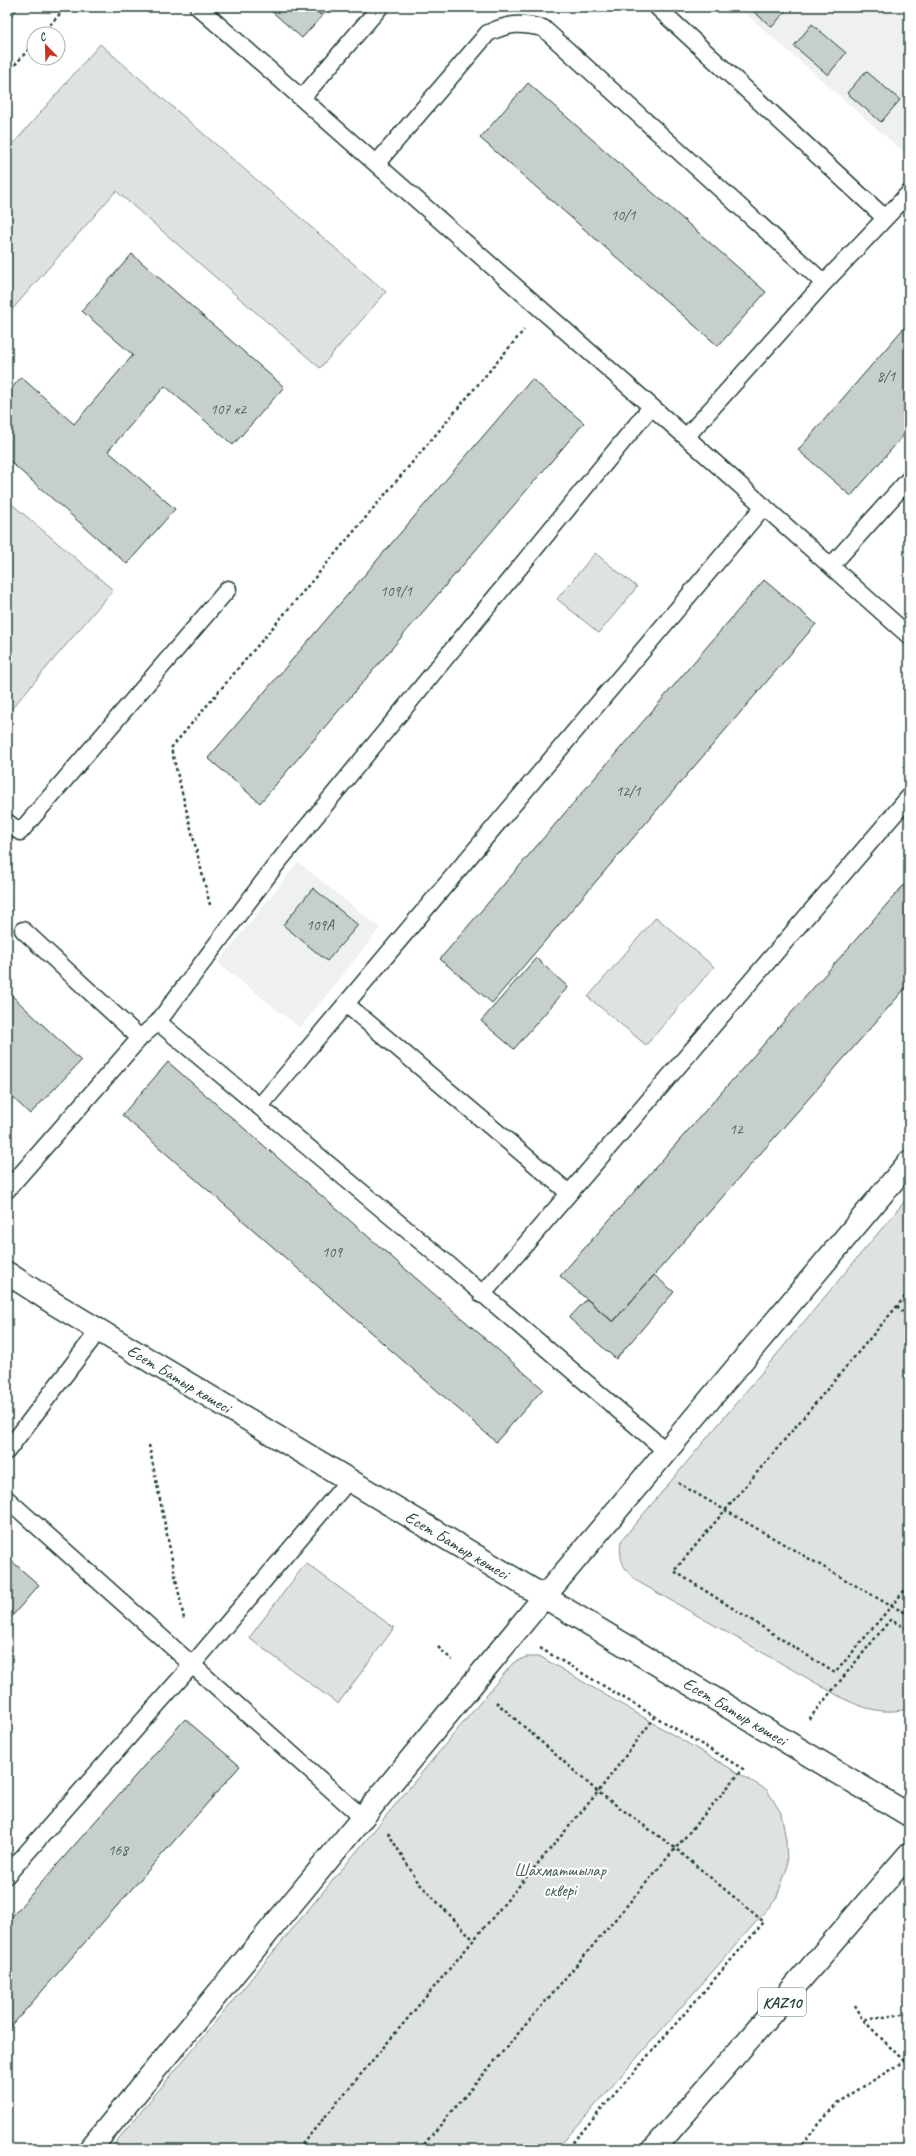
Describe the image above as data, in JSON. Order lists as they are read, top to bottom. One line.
{"streets":{"street":["Есет Батыр көшесі","KAZ10"]},"parks":["Шахматшылар сквері"],"house_numbers":["10/1","8/1","107 к2","109/1","12/1","109А","12","109","168"],"north":"top left"}
